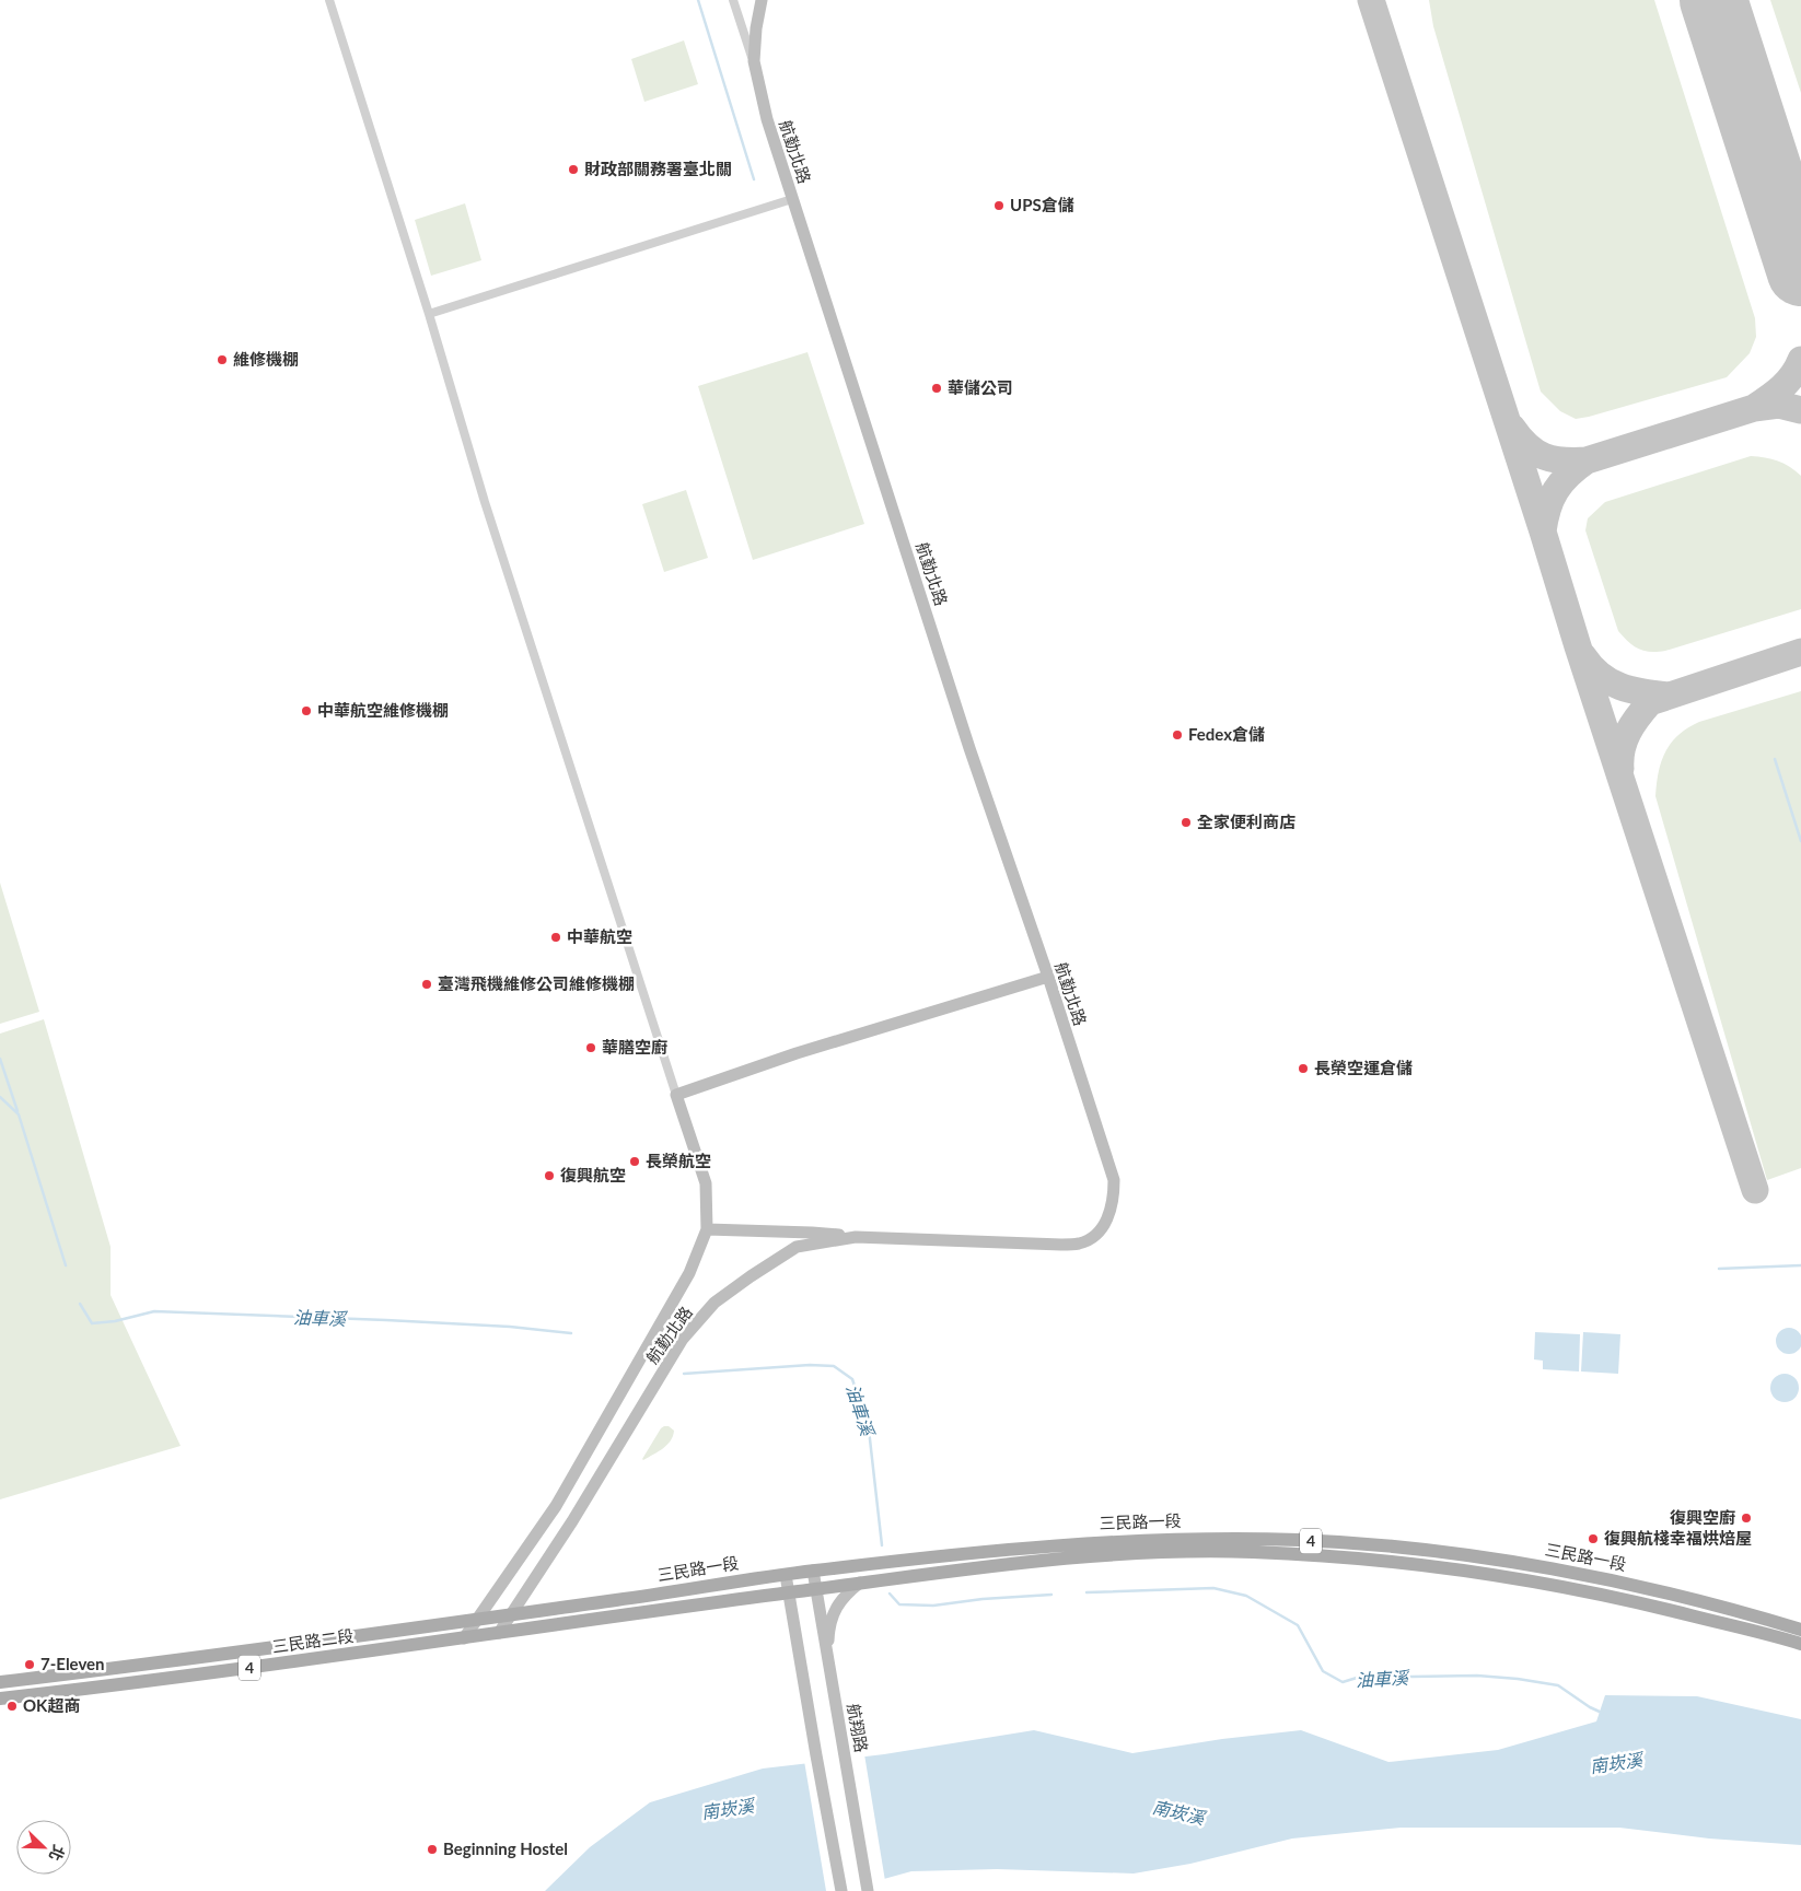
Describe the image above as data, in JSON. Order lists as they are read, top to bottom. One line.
{"streets":{"main road":["三民路一段","4","三民路二段"],"street":["航勤北路","航翔路"]},"crossings":[["航勤北路","三民路一段"],["航勤北路","三民路二段"],["三民路一段","三民路二段"],["三民路一段","航翔路"]],"water":["油車溪","南崁溪"],"places":["財政部關務署臺北關","UPS倉儲","維修機棚","華儲公司","中華航空維修機棚","Fedex倉儲","全家便利商店","中華航空","臺灣飛機維修公司維修機棚","華膳空廚","長榮空運倉儲","長榮航空","復興航空","復興空廚","復興航棧幸福烘焙屋","7-Eleven","OK超商","Beginning Hostel"],"north":"bottom right"}
